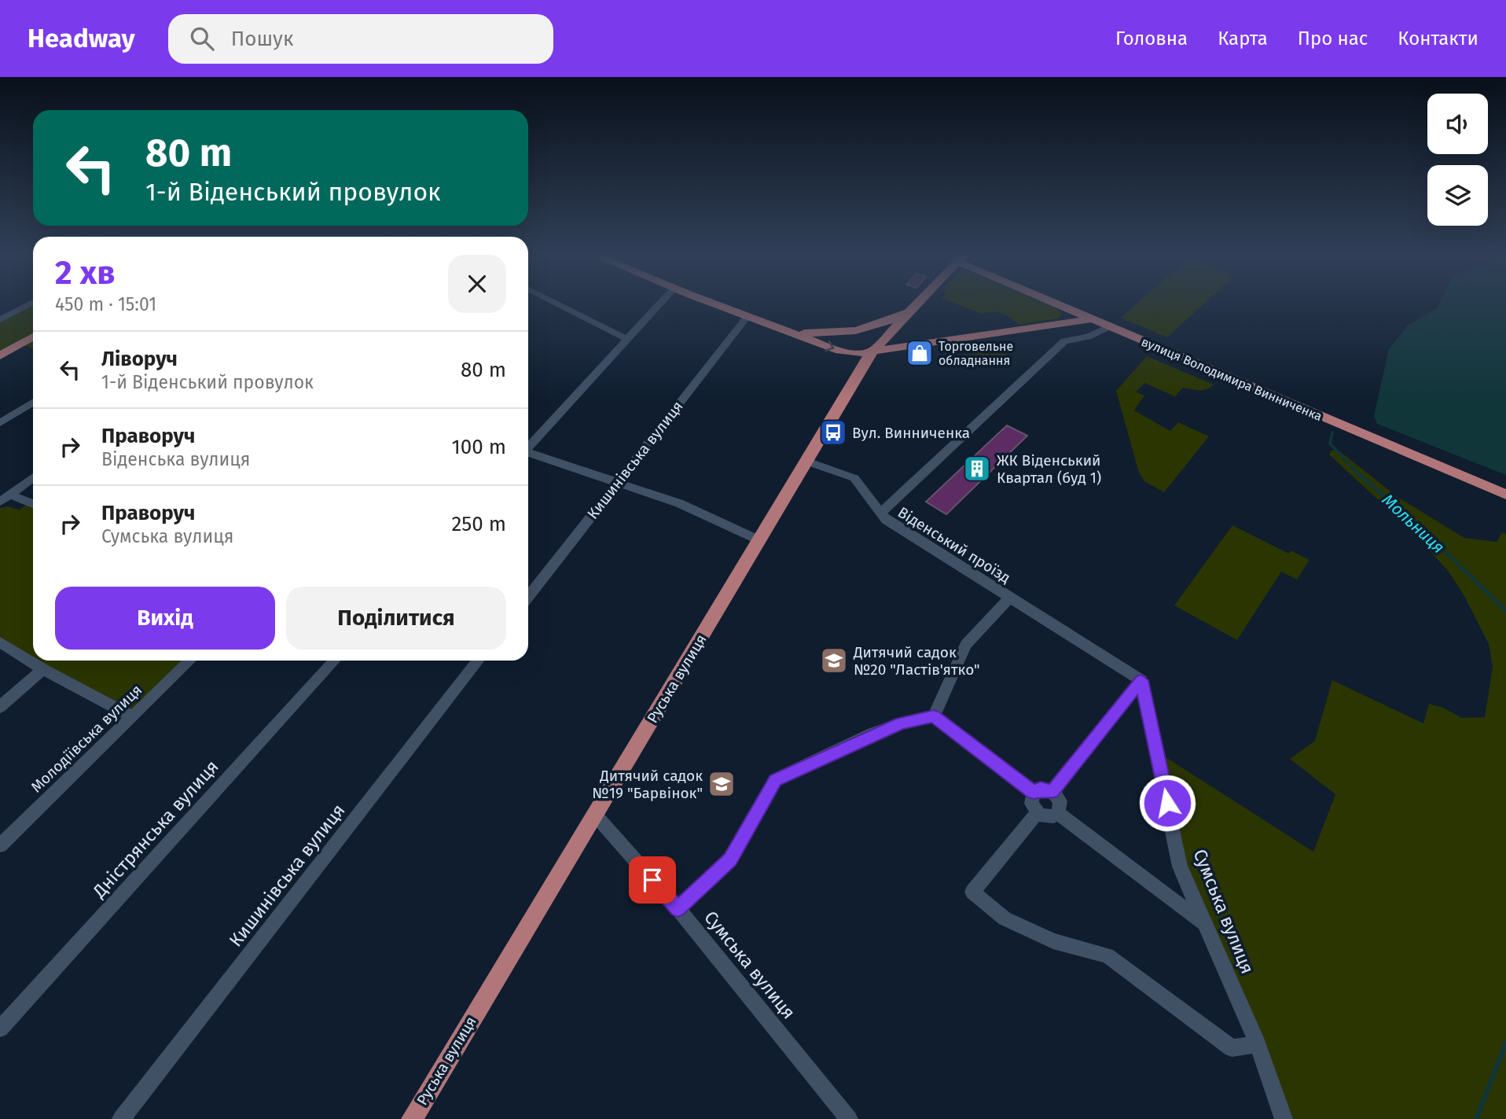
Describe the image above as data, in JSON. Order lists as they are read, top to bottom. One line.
{"streets":{"main road":["вулиця Володимира Винниченка","Руська вулиця"],"street":["Кишинівська вулиця","Віденський проїзд","Молодіївська вулиця","Дністрянська вулиця","Сумська вулиця"]},"crossings":[["Віденський проїзд","Руська вулиця"],["Віденський проїзд","Сумська вулиця"],["Руська вулиця","Сумська вулиця"]],"water":["Мольниця"],"places":{"shop":["Торговельне обладнання"],"bus stop":["Вул. Винниченка"],"building":["ЖК Віденський Квартал (буд 1)"],"school or university":["Дитячий садок №20 \"Ластів'ятко\"","Дитячий садок №19 \"Барвінок\""]},"page":{"header":"Headway","search":"Пошук","nav":["Головна","Карта","Про нас","Контакти"],"turn":["80 m","1-й Віденський провулок"],"heading":["2 хв","450 m · 15:01"],"list":[{"name":"Ліворуч","note":"1-й Віденський провулок","value":"80 m"},{"name":"Праворуч","note":"Віденська вулиця","value":"100 m"},{"name":"Праворуч","note":"Сумська вулиця","value":"250 m"}],"buttons":["Вихід","Поділитися"]}}
